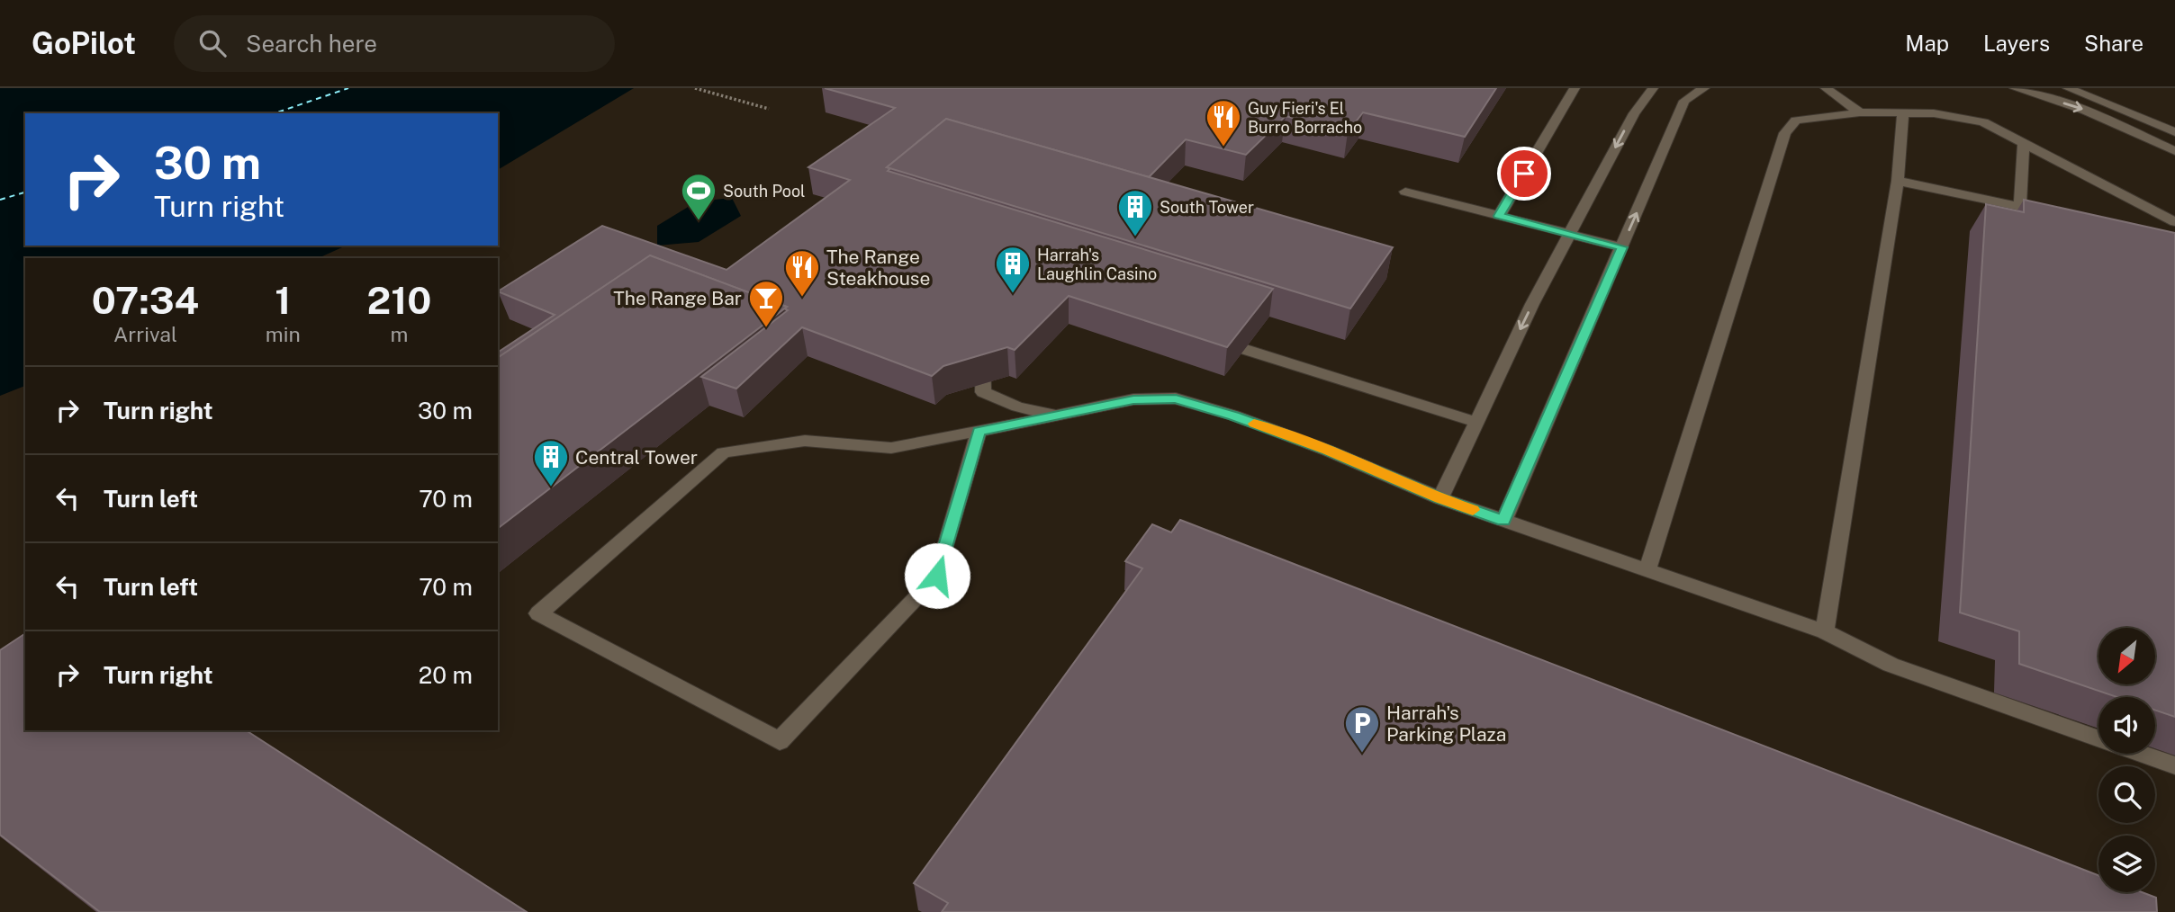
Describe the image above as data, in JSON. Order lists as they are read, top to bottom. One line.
{"places":{"restaurant":["Guy Fieri's El Burro Borracho","The Range Steakhouse"],"sports":["South Pool"],"building":["South Tower","Harrah's Laughlin Casino","Central Tower"],"bar":["The Range Bar"],"parking":["Harrah's Parking Plaza"]},"north":"bottom left","page":{"header":"GoPilot","search":"Search here","nav":["Map","Layers","Share"],"turn":["30 m","Turn right"],"eta":["07:34","Arrival","1","min","210","m"],"list":[{"name":"Turn right","value":"30 m"},{"name":"Turn left","value":"70 m"},{"name":"Turn left","value":"70 m"},{"name":"Turn right","value":"20 m"}]}}
